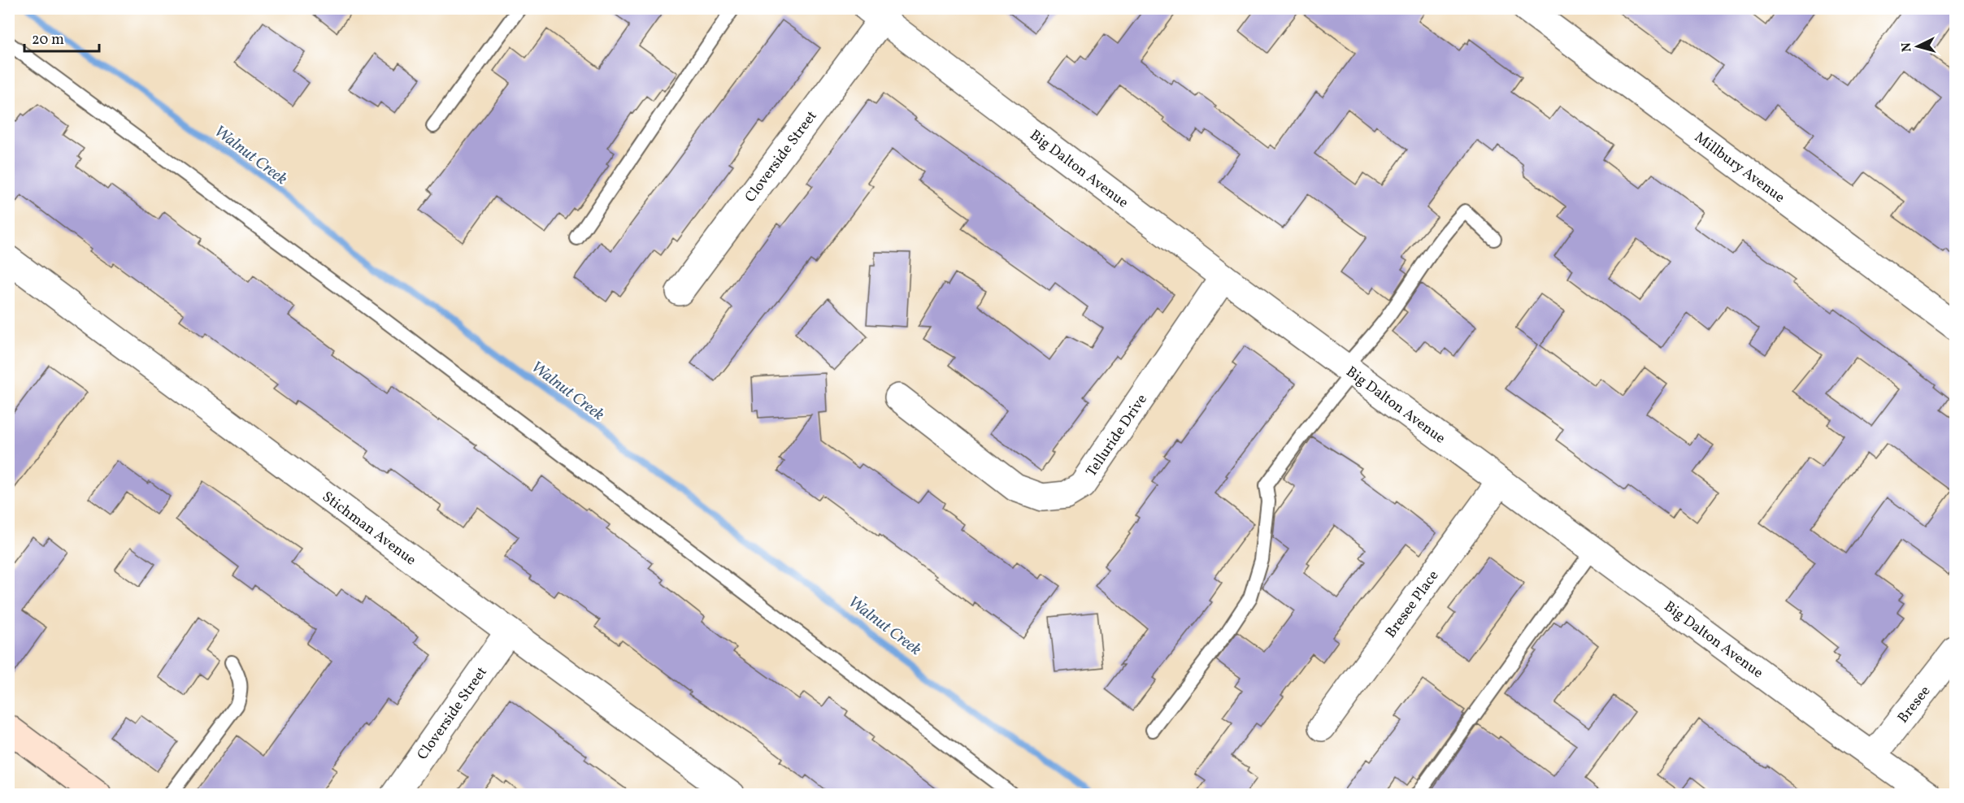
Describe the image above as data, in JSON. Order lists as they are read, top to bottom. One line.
{"streets":{"street":["Cloverside Street","Millbury Avenue","Big Dalton Avenue","Telluride Drive","Stichman Avenue","Bresee Place","Bresee"]},"crossings":[["Cloverside Street","Big Dalton Avenue"],["Cloverside Street","Stichman Avenue"],["Big Dalton Avenue","Telluride Drive"],["Big Dalton Avenue","Bresee Place"],["Big Dalton Avenue","Bresee"]],"water":["Walnut Creek"],"scale_bar":"20 m","north":"left"}
